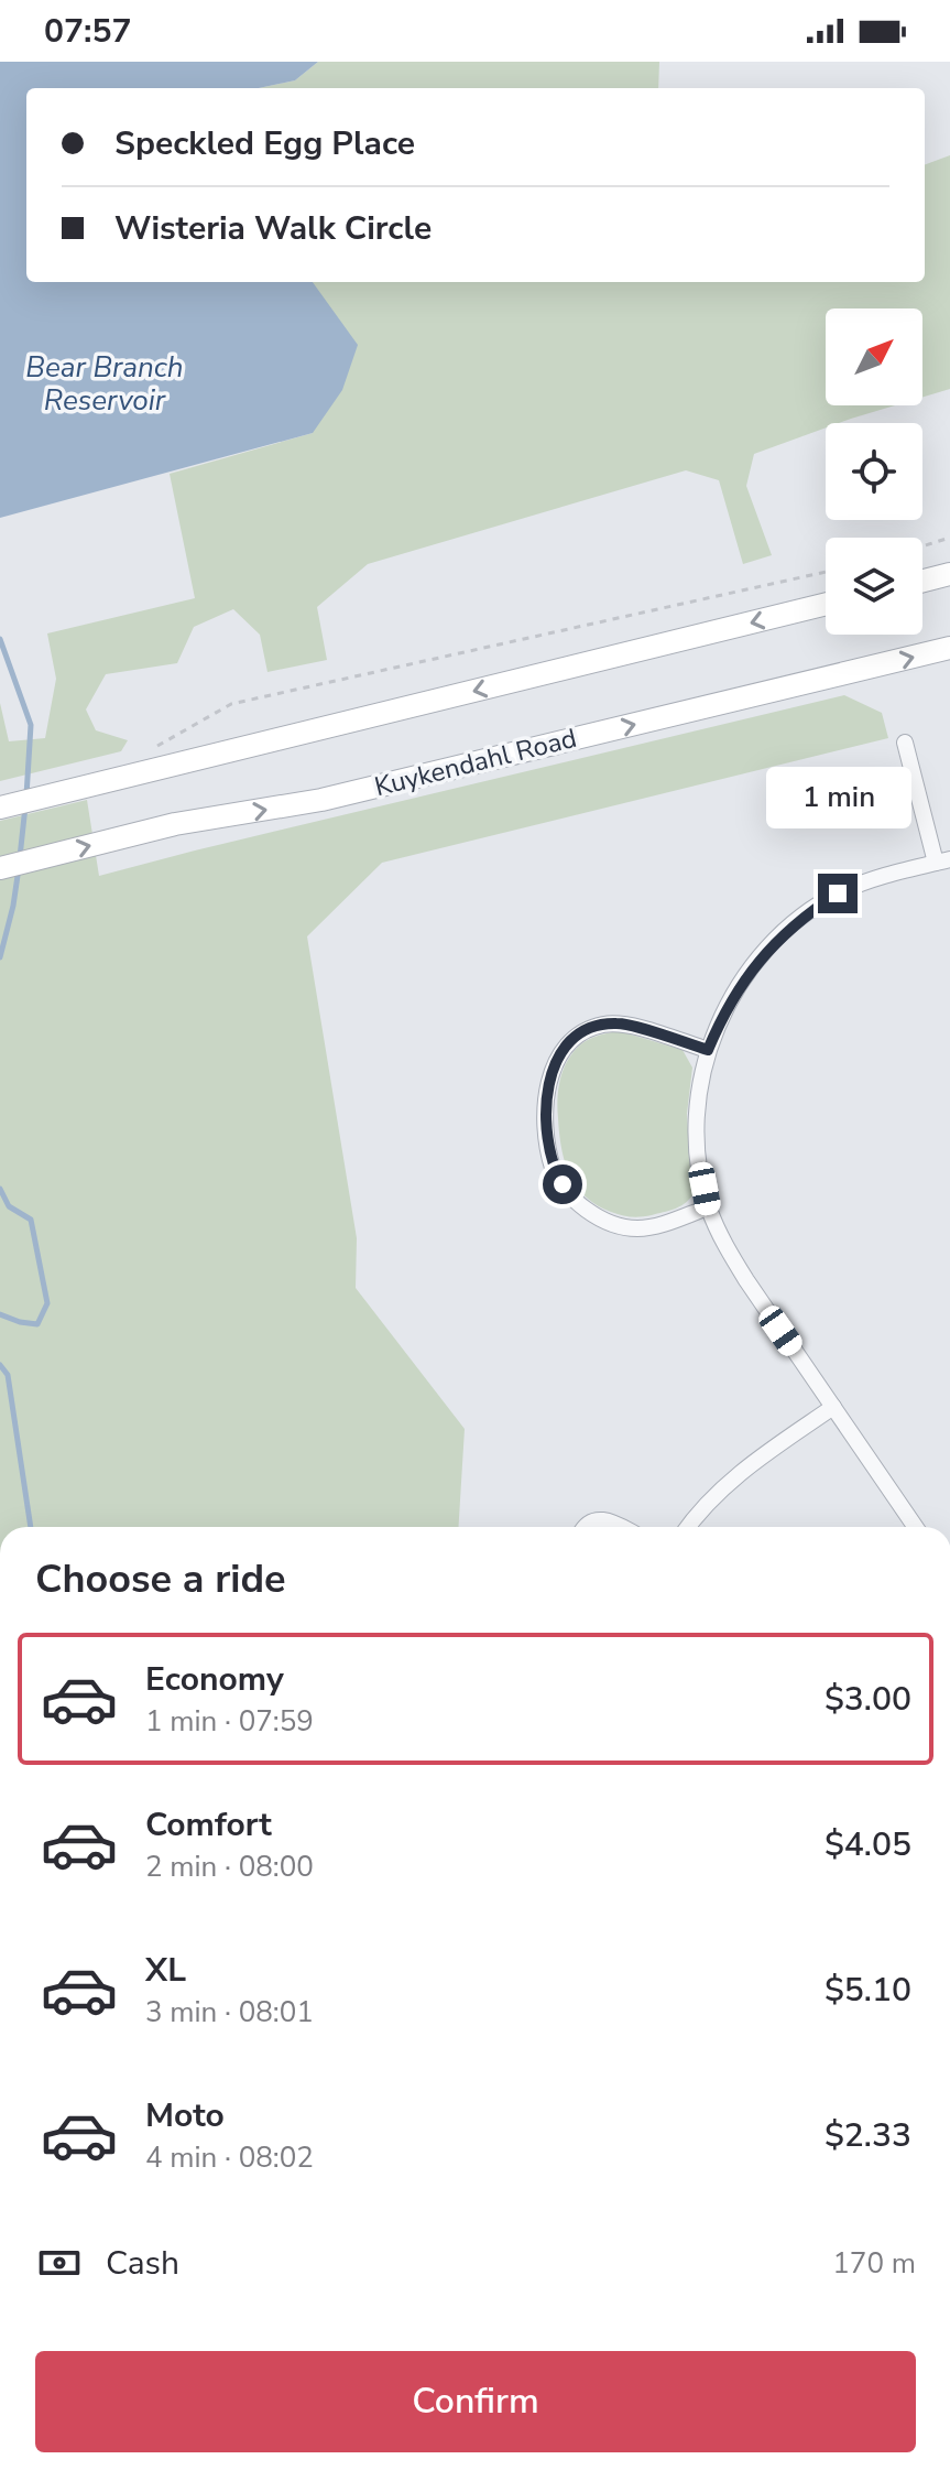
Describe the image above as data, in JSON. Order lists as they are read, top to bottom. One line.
{"streets":{"main road":["Kuykendahl Road"]},"water":["Bear Branch Reservoir"],"north":"top right","page":{"status":"07:57","banner":["Speckled Egg Place","Wisteria Walk Circle"],"bubble":"1 min","heading":"Choose a ride","list":[{"name":"Economy","note":"1 min · 07:59","value":"$3.00"},{"name":"Comfort","note":"2 min · 08:00","value":"$4.05"},{"name":"XL","note":"3 min · 08:01","value":"$5.10"},{"name":"Moto","note":"4 min · 08:02","value":"$2.33"}],"pay":["Cash","170 m"],"buttons":"Confirm"}}
